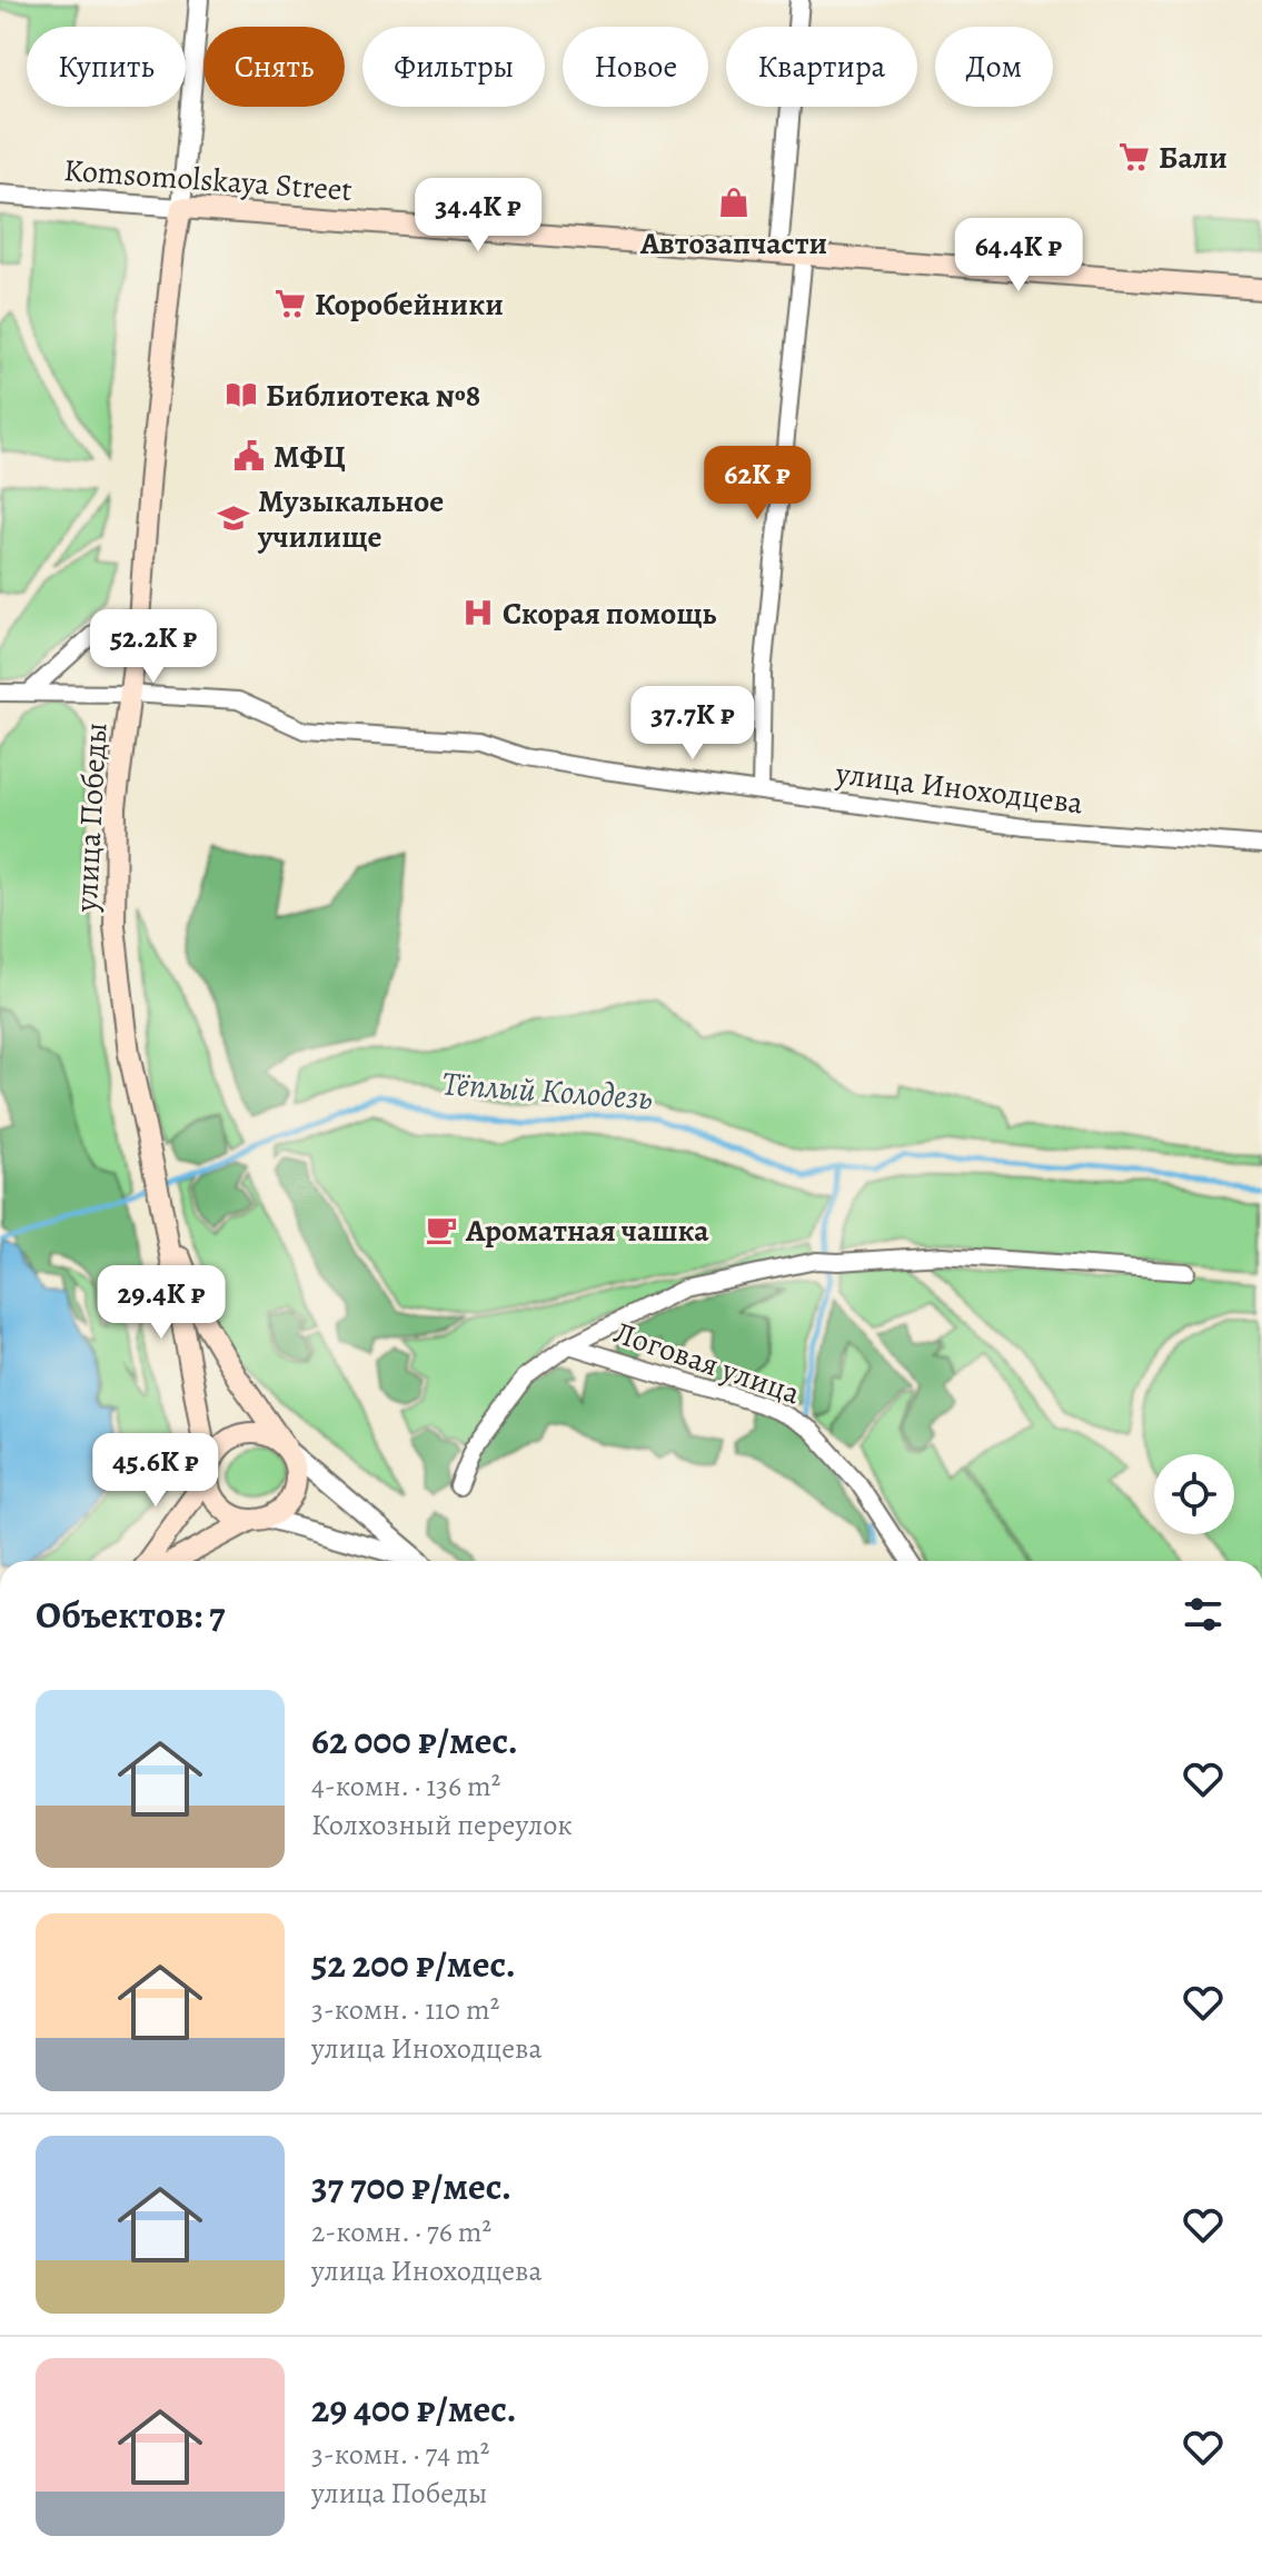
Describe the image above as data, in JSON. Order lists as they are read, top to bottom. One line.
{"streets":{"main road":["Komsomolskaya Street","улица Победы"],"street":["улица Иноходцева","Логовая улица"]},"crossings":[["Komsomolskaya Street","улица Победы"],["улица Иноходцева","улица Победы"]],"water":["Тёплый Колодезь"],"places":{"supermarket":["Бали","Коробейники"],"shop":["Автозапчасти"],"library":["Библиотека №8"],"public building":["МФЦ"],"school or university":["Музыкальное училище"],"hospital":["Скорая помощь"],"cafe":["Ароматная чашка"]},"page":{"chip":["Купить","Снять","Фильтры","Новое","Квартира","Дом"],"price":["34.4K ₽","64.4K ₽","62K ₽","52.2K ₽","37.7K ₽","29.4K ₽","45.6K ₽"],"heading":"Объектов: 7","list":[{"name":"62 000 ₽/мес.","note":"4-комн. · 136 m² · Колхозный переулок"},{"name":"52 200 ₽/мес.","note":"3-комн. · 110 m² · улица Иноходцева"},{"name":"37 700 ₽/мес.","note":"2-комн. · 76 m² · улица Иноходцева"},{"name":"29 400 ₽/мес.","note":"3-комн. · 74 m² · улица Победы"}]}}
